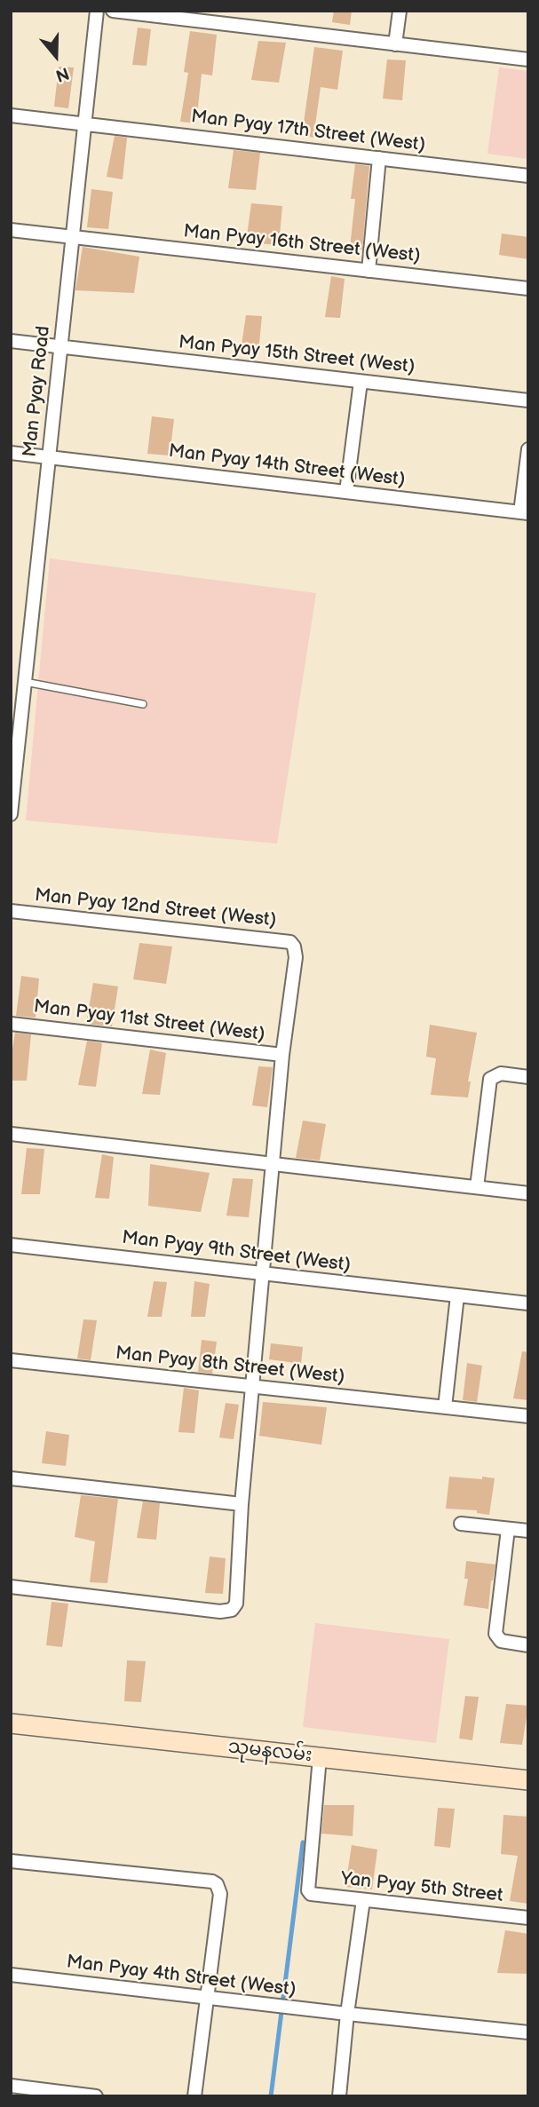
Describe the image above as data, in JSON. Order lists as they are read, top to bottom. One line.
{"streets":{"street":["Man Pyay 17th Street (West)","Man Pyay 16th Street (West)","Man Pyay 15th Street (West)","Man Pyay Road","Man Pyay 14th Street (West)","Man Pyay 12nd Street (West)","Man Pyay 11st Street (West)","Man Pyay 9th Street (West)","Man Pyay 8th Street (West)","သုမနလမ်း","Yan Pyay 5th Street","Man Pyay 4th Street (West)"]},"crossings":[["Man Pyay 17th Street (West)","Man Pyay Road"],["Man Pyay 16th Street (West)","Man Pyay Road"],["Man Pyay 15th Street (West)","Man Pyay Road"],["Man Pyay Road","Man Pyay 14th Street (West)"],["Man Pyay 12nd Street (West)","Man Pyay 11st Street (West)"],["သုမနလမ်း","Yan Pyay 5th Street"]],"north":"bottom"}
